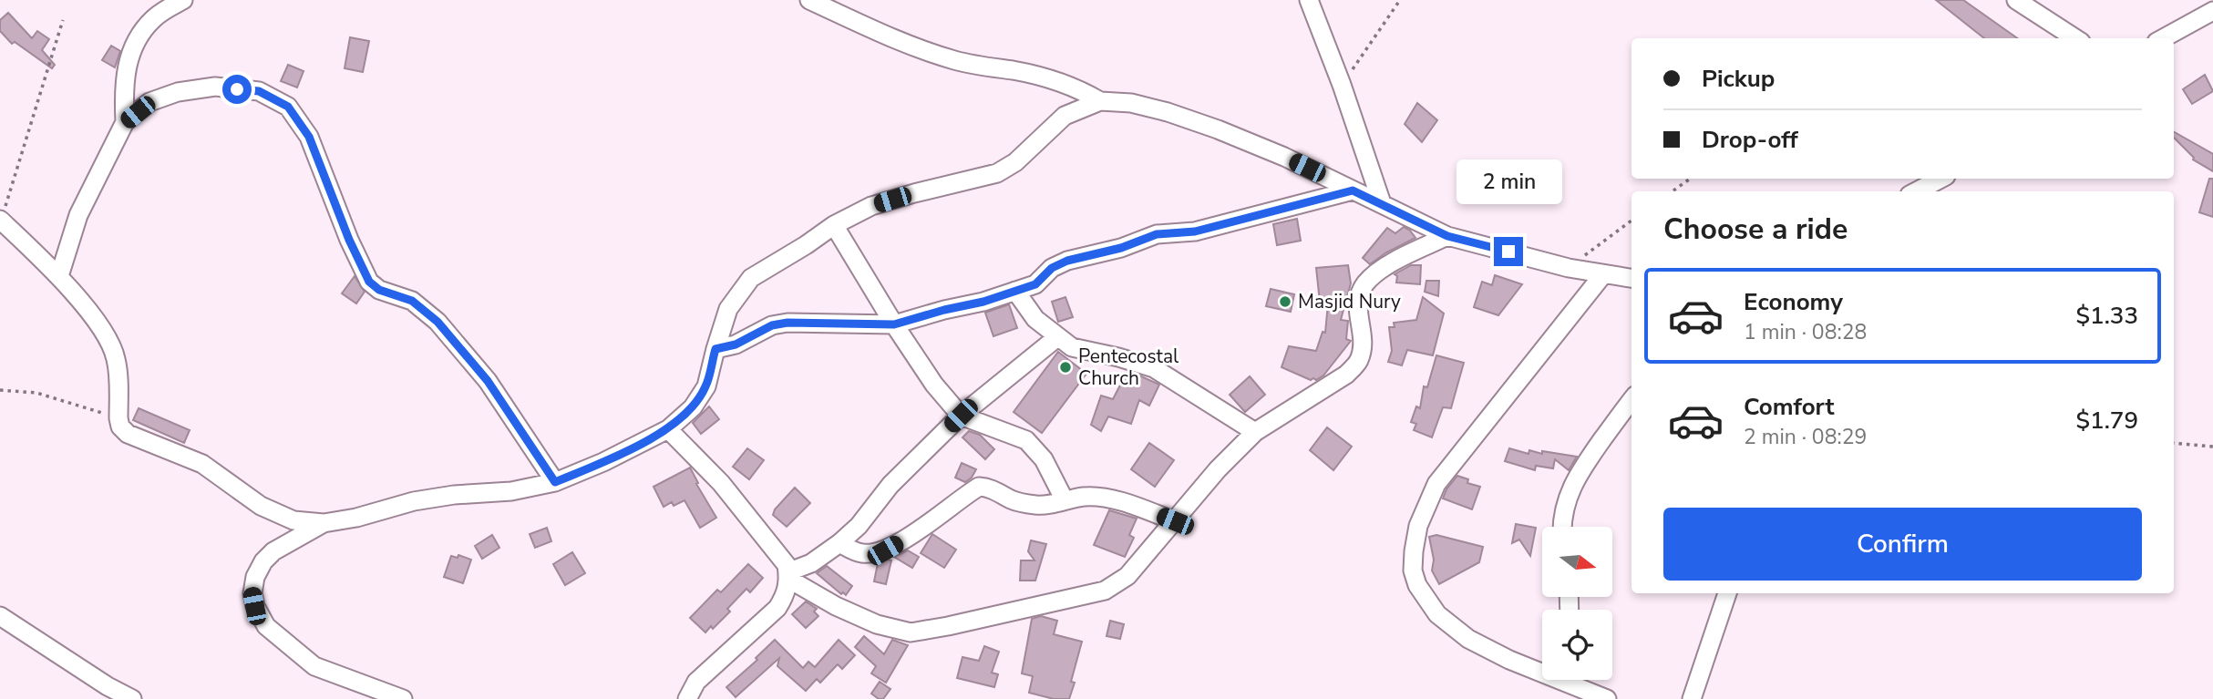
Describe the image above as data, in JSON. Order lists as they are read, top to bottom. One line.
{"places":["Masjid Nury","Pentecostal Church"],"north":"right","page":{"banner":["Pickup","Drop-off"],"bubble":"2 min","heading":"Choose a ride","list":[{"name":"Economy","note":"1 min · 08:28","value":"$1.33"},{"name":"Comfort","note":"2 min · 08:29","value":"$1.79"}],"buttons":"Confirm"}}
